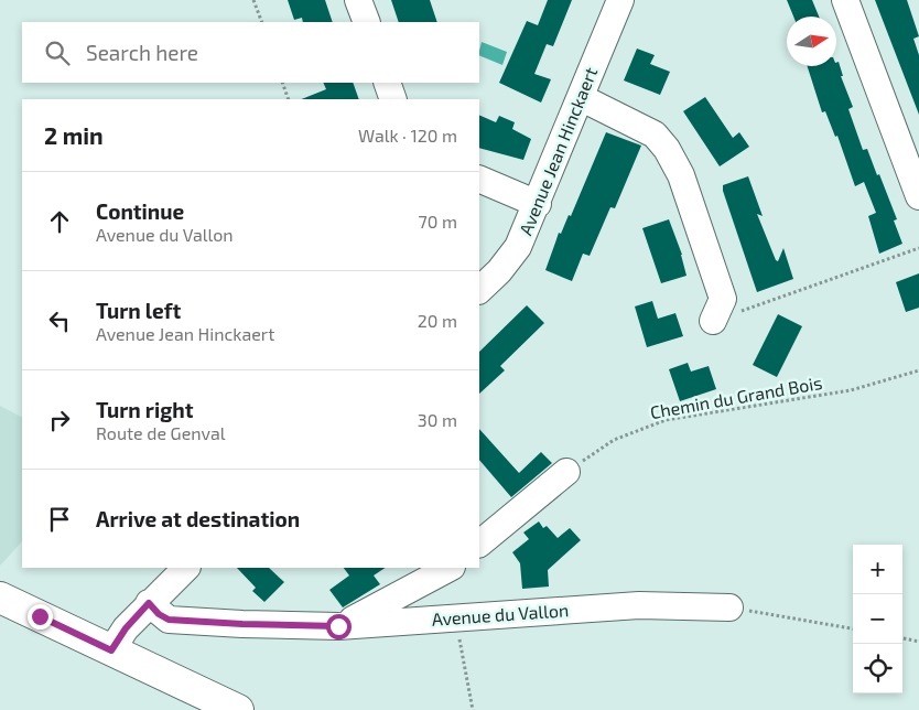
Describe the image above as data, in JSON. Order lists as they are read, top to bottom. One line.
{"streets":{"street":["Avenue Jean Hinckaert","Avenue du Vallon"],"path":["Chemin du Grand Bois"]},"north":"right","page":{"search":"Search here","heading":["2 min","Walk · 120 m"],"list":[["Continue","Avenue du Vallon","70 m"],["Turn left","Avenue Jean Hinckaert","20 m"],["Turn right","Route de Genval","30 m"],"Arrive at destination"],"map_buttons":["+","−"]}}
